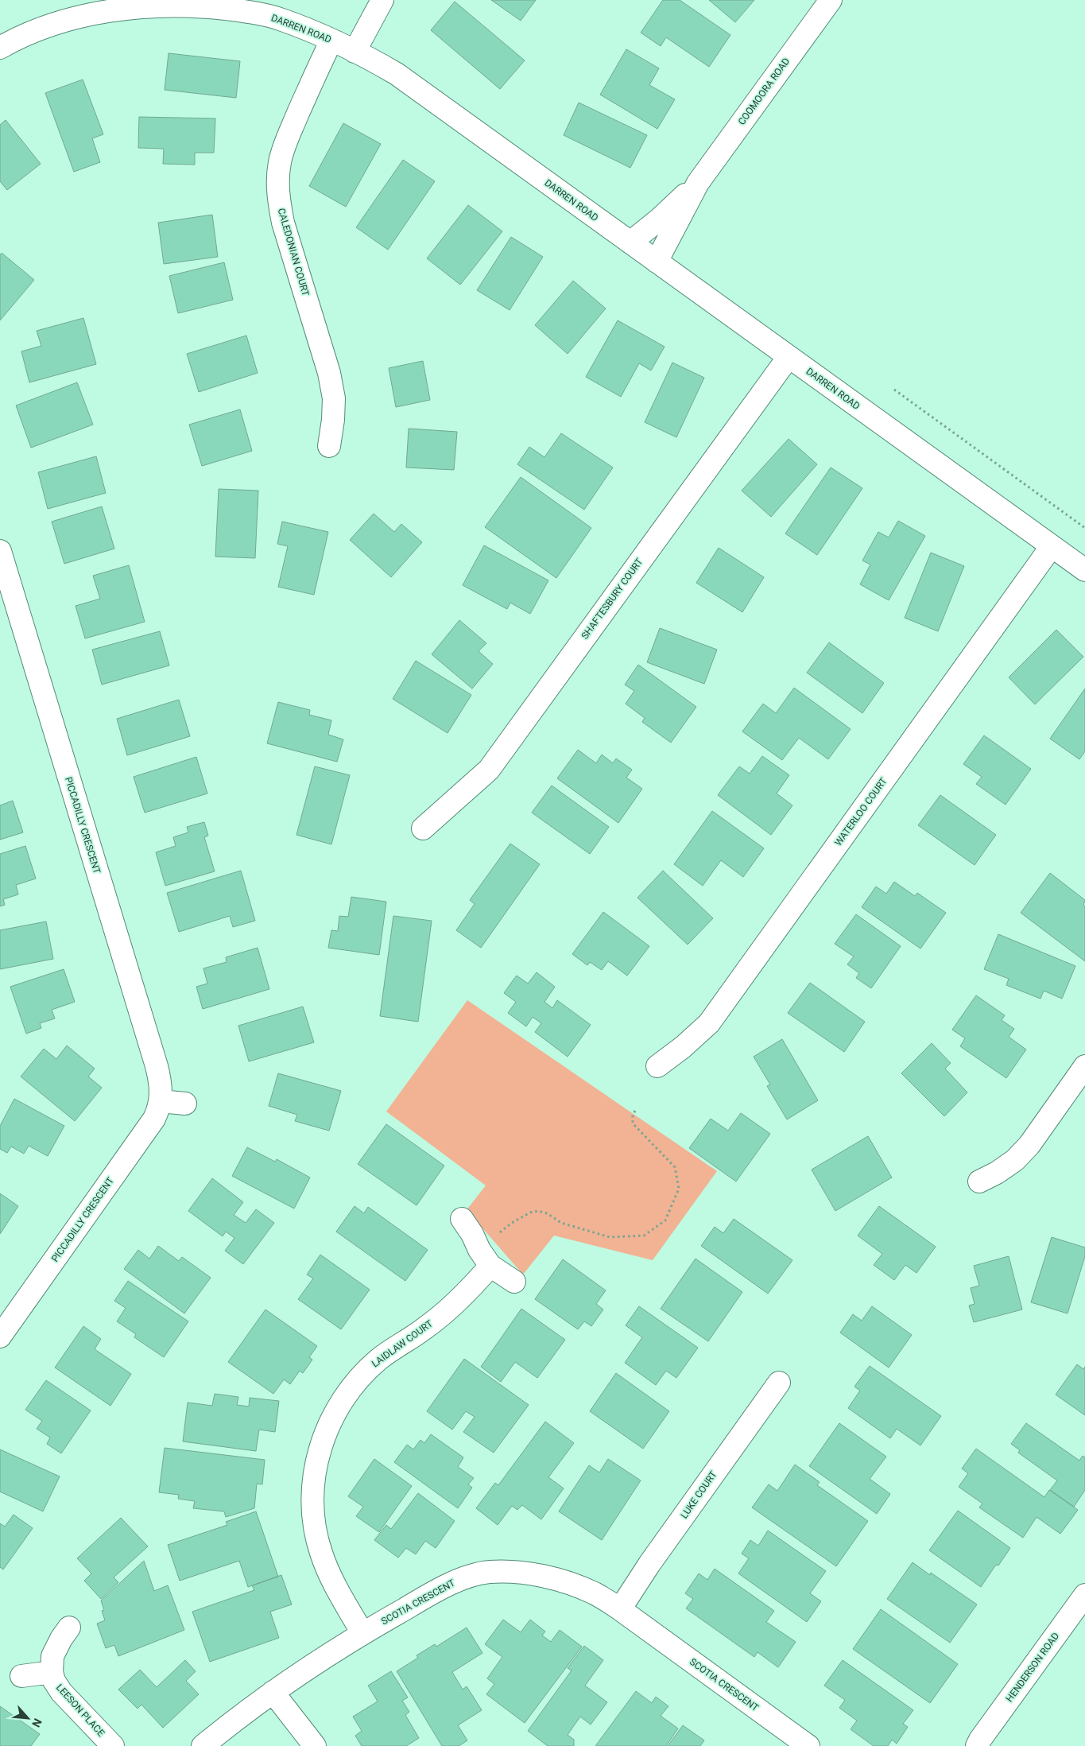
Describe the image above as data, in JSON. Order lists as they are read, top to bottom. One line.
{"streets":{"street":["DARREN ROAD","COOMOORA ROAD","CALEDONIAN COURT","SHAFTESBURY COURT","WATERLOO COURT","PICCADILLY CRESCENT","LAIDLAW COURT","LUKE COURT","SCOTIA CRESCENT","HENDERSON ROAD","LEESON PLACE"]},"crossings":[["DARREN ROAD","COOMOORA ROAD"],["DARREN ROAD","CALEDONIAN COURT"],["DARREN ROAD","SHAFTESBURY COURT"],["DARREN ROAD","WATERLOO COURT"],["LAIDLAW COURT","SCOTIA CRESCENT"],["LUKE COURT","SCOTIA CRESCENT"]],"north":"bottom right"}
